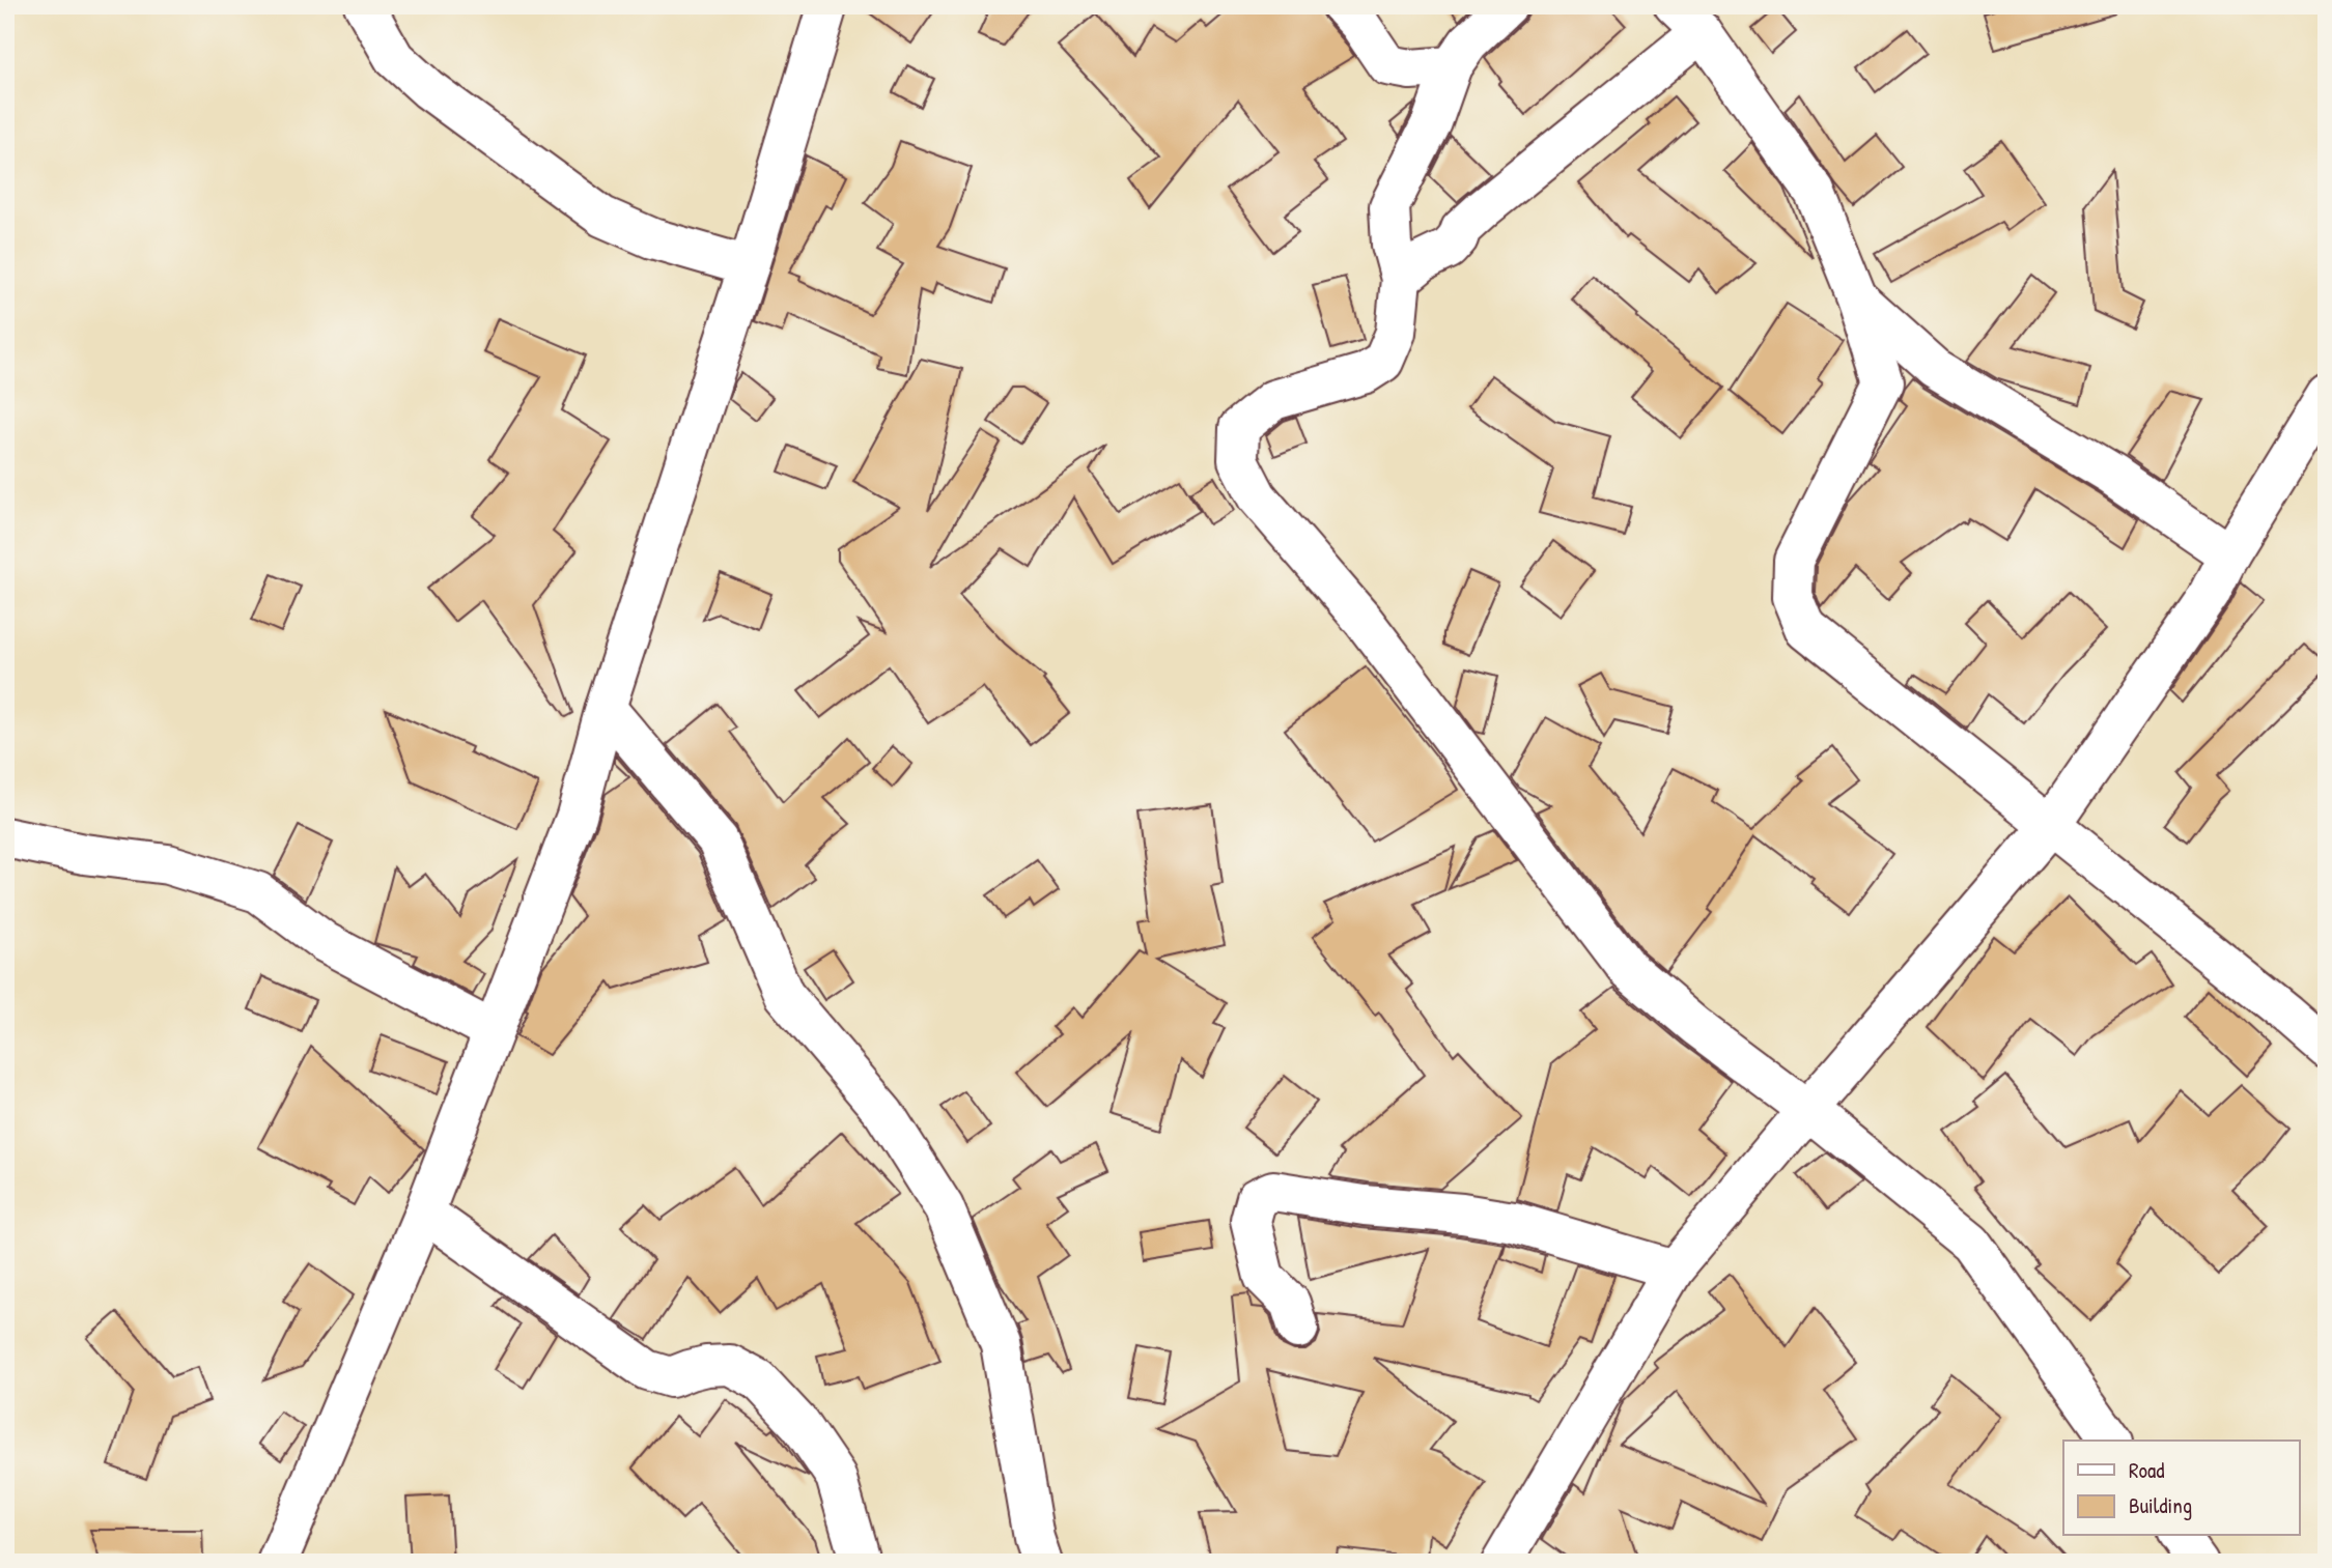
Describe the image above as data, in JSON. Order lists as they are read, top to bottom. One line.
{"legend":["Road","Building"]}
